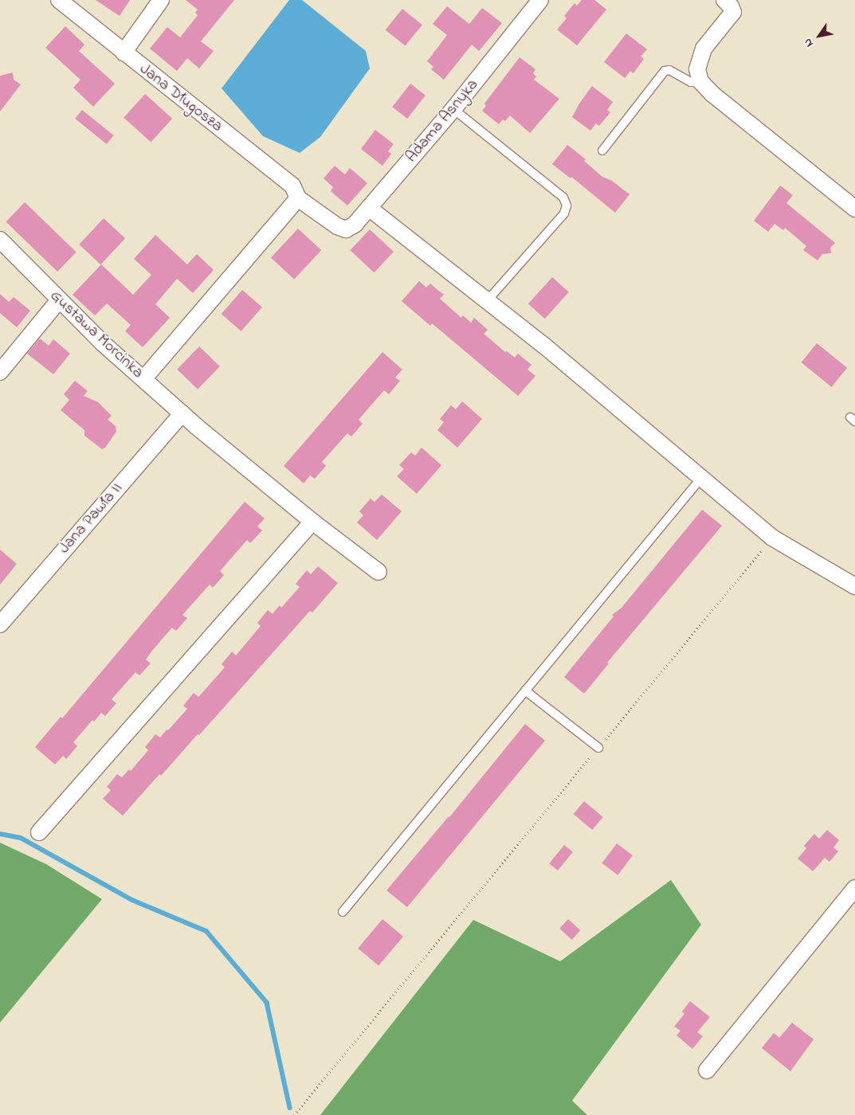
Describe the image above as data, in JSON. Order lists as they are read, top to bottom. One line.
{"streets":{"street":["Jana Długosza","Adama Asnyka","Gustawa Morcinka","Jana Pawła II"]},"crossings":[["Jana Długosza","Adama Asnyka"],["Gustawa Morcinka","Jana Pawła II"]],"north":"bottom left"}
